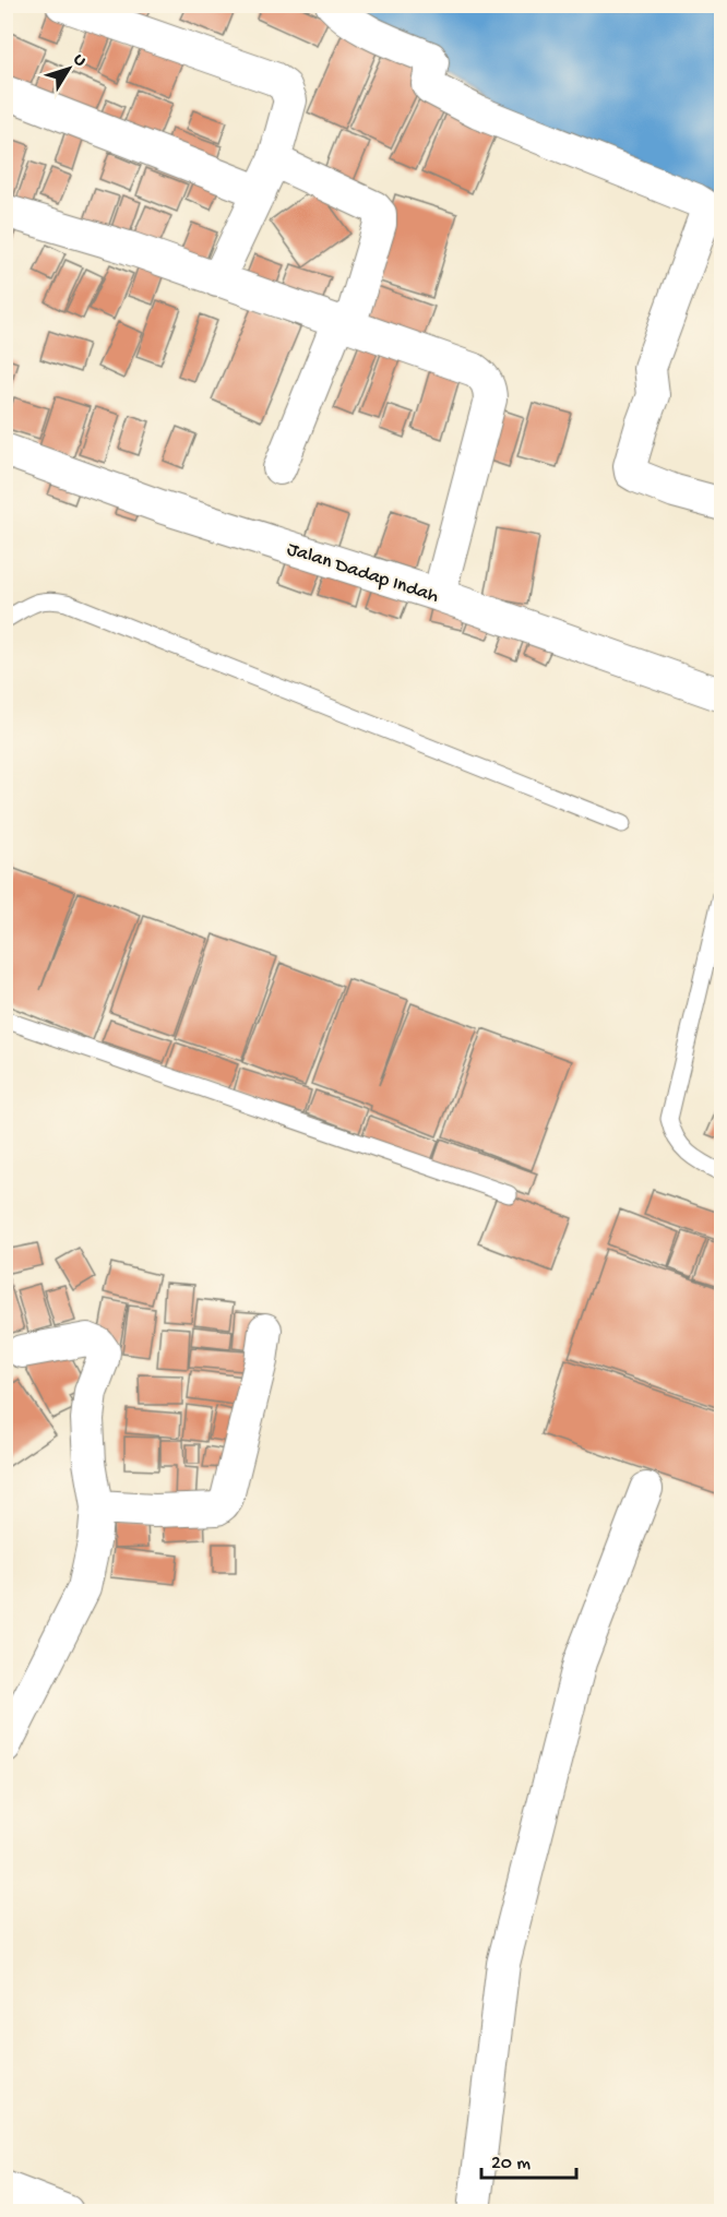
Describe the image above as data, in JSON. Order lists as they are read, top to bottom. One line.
{"streets":{"street":["Jalan Dadap Indah"]},"scale_bar":"20 m","north":"top right"}
